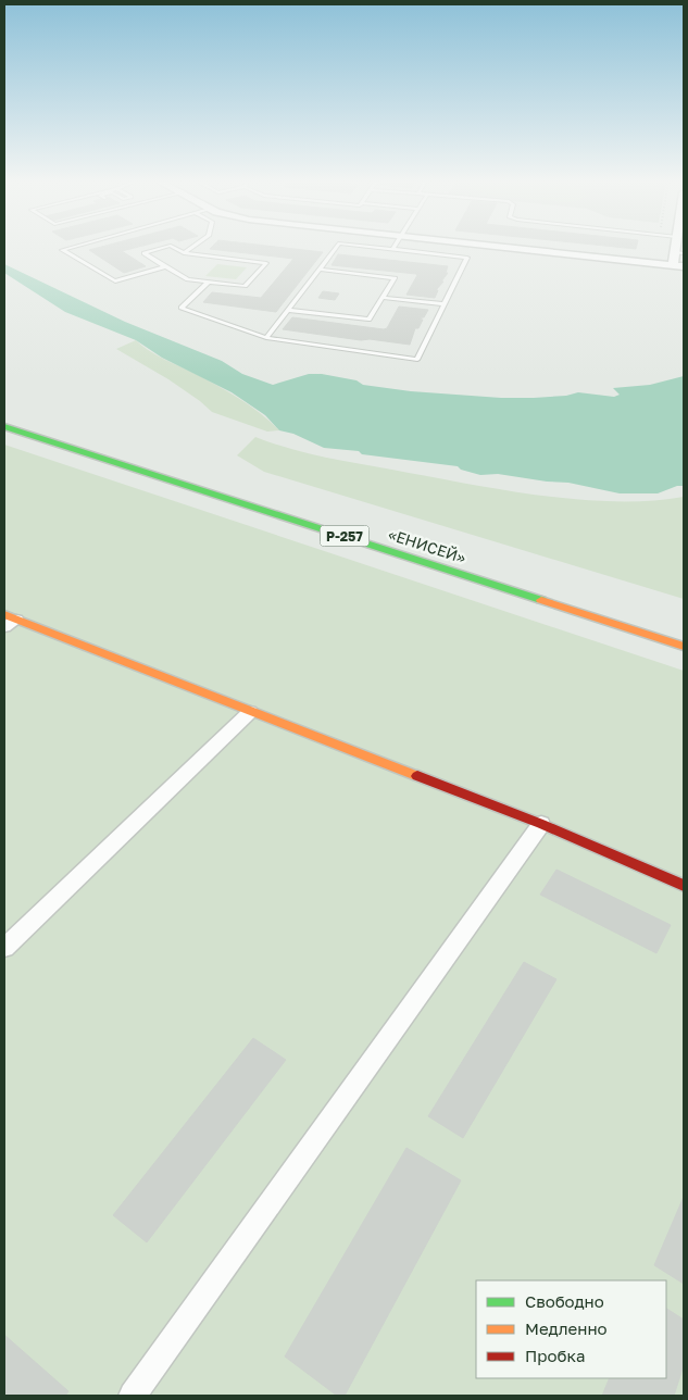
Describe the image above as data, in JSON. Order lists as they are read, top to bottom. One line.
{"streets":{"main road":["Р-257","«ЕНИСЕЙ»"]},"legend":["Свободно","Медленно","Пробка"]}
